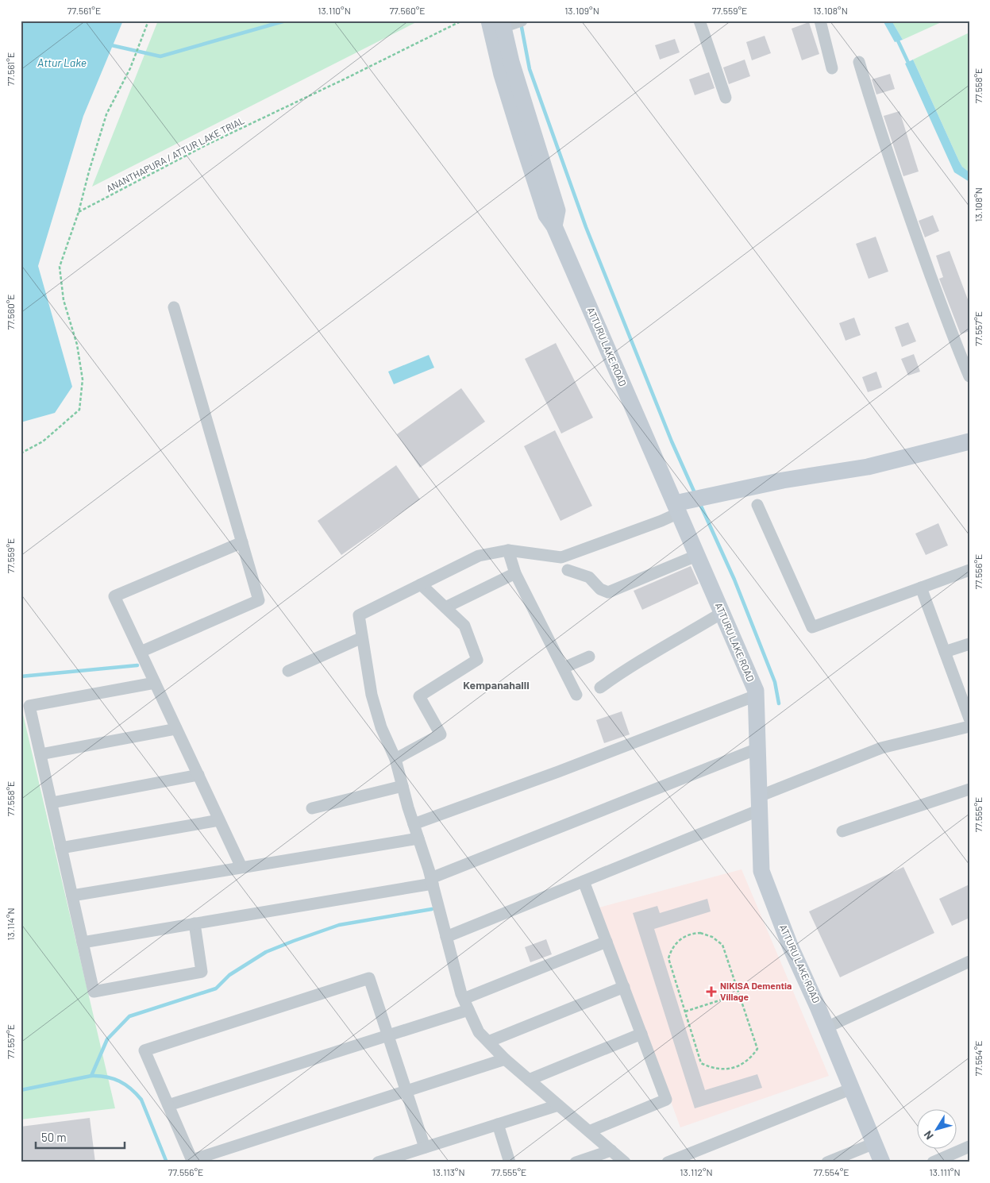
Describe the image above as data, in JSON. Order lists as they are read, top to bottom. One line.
{"streets":{"street":["ATTURU LAKE ROAD"],"path":["ANANTHAPURA / ATTUR LAKE TRIAL"]},"districts":["Kempanahalli"],"water":["Attur Lake"],"places":{"health":["NIKISA Dementia Village"]},"scale_bar":"50 m","north":"bottom left","coordinates":["77.561°E","13.110°N","77.560°E","13.109°N","77.559°E","13.108°N","77.558°E","77.557°E","77.556°E","77.555°E","13.114°N","77.554°E","13.113°N","13.112°N","13.111°N"]}
